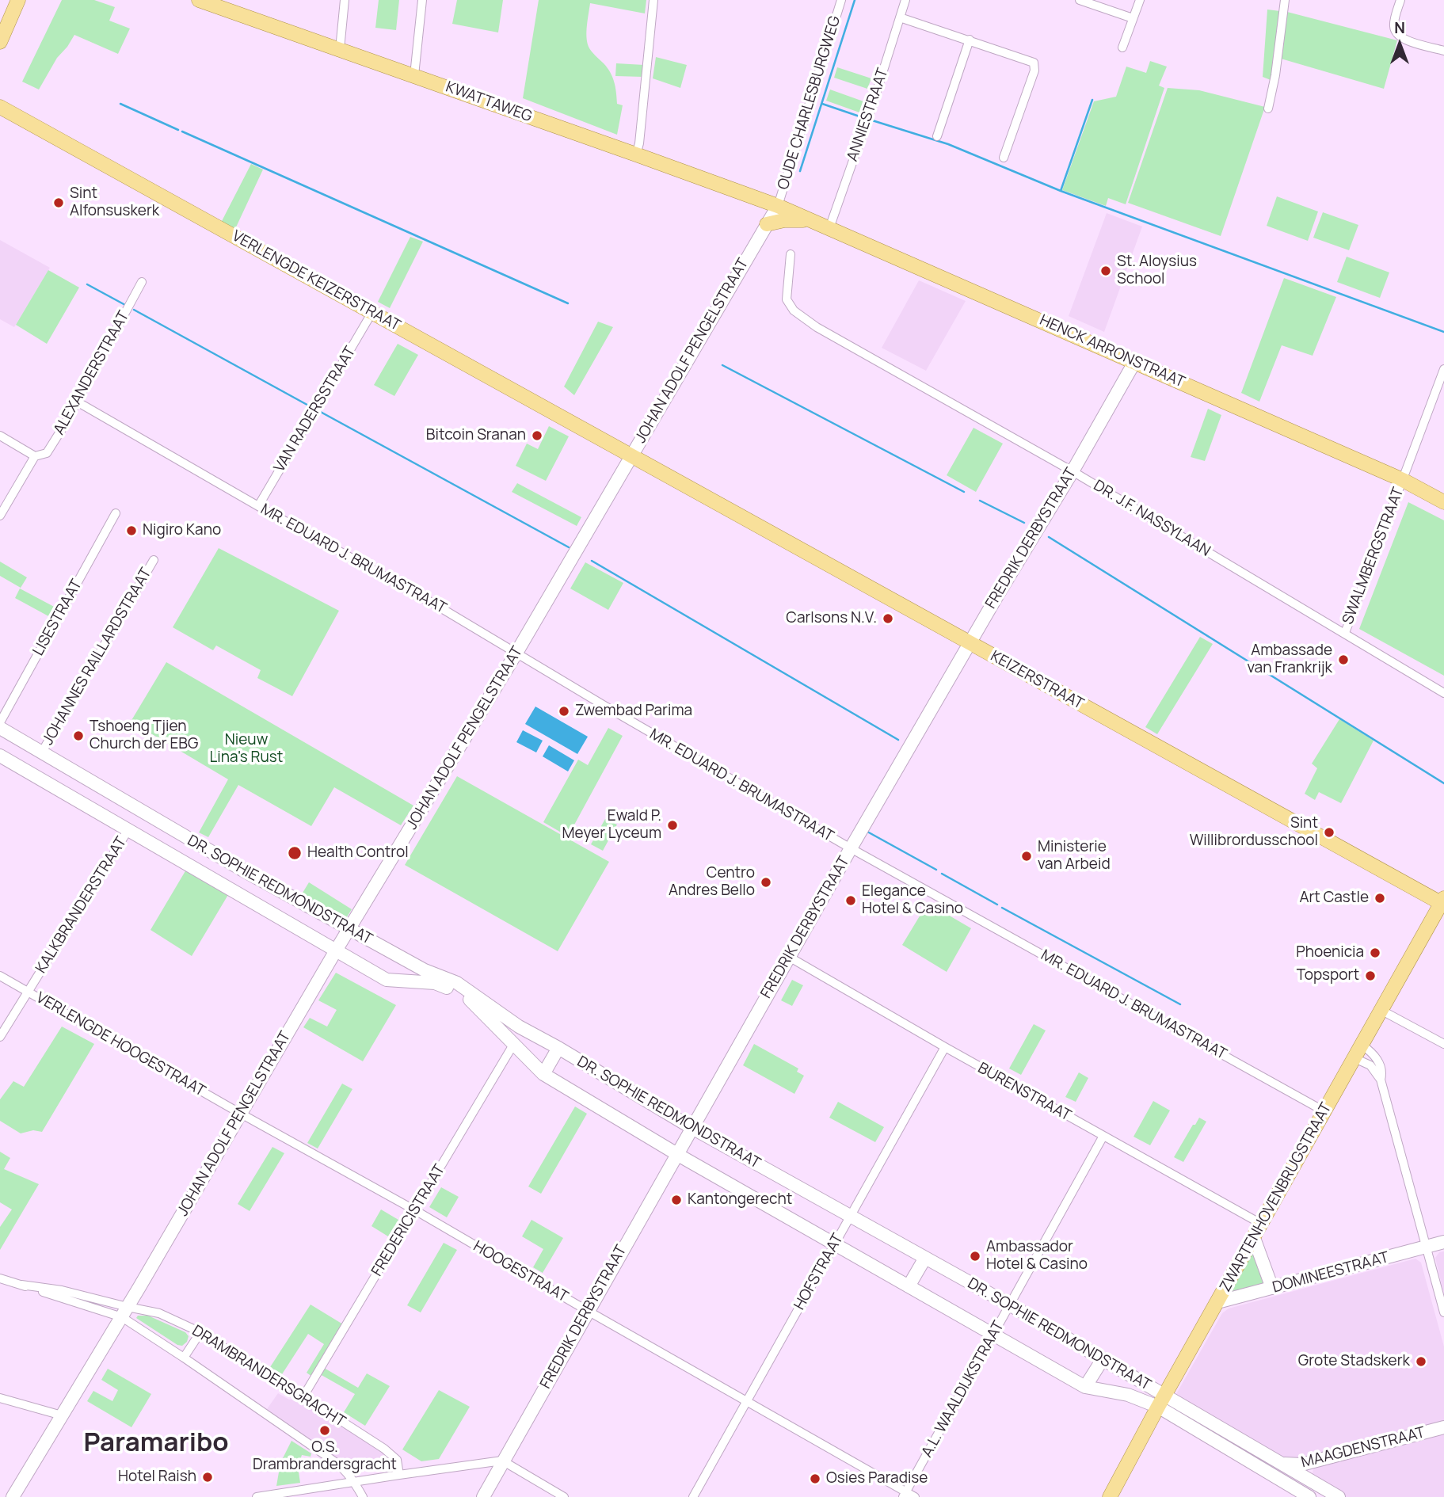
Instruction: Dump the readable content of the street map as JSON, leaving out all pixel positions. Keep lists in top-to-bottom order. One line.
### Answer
{"streets":{"main road":["KWATTAWEG","VERLENGDE KEIZERSTRAAT","HENCK ARRONSTRAAT","KEIZERSTRAAT","ZWARTENHOVENBRUGSTRAAT"],"street":["OUDE CHARLESBURGWEG","ANNIESTRAAT","JOHAN ADOLF PENGELSTRAAT","ALEXANDERSTRAAT","VAN RADERSSTRAAT","DR. J.F. NASSYLAAN","FREDRIK DERBYSTRAAT","SWALMBERGSTRAAT","MR. EDUARD J. BRUMASTRAAT","LISESTRAAT","JOHANNES RAILLARDSTRAAT","DR. SOPHIE REDMONDSTRAAT","KALKBRANDERSTRAAT","VERLENGDE HOOGESTRAAT","BURENSTRAAT","FREDERICISTRAAT","HOOGESTRAAT","HOFSTRAAT","DOMINEESTRAAT","DRAMBRANDERSGRACHT","A.L. WAALDIJKSTRAAT","MAAGDENSTRAAT"]},"crossings":[["KWATTAWEG","OUDE CHARLESBURGWEG"],["KWATTAWEG","JOHAN ADOLF PENGELSTRAAT"],["KWATTAWEG","HENCK ARRONSTRAAT"],["OUDE CHARLESBURGWEG","JOHAN ADOLF PENGELSTRAAT"],["OUDE CHARLESBURGWEG","HENCK ARRONSTRAAT"],["ANNIESTRAAT","HENCK ARRONSTRAAT"],["VERLENGDE KEIZERSTRAAT","JOHAN ADOLF PENGELSTRAAT"],["VERLENGDE KEIZERSTRAAT","VAN RADERSSTRAAT"],["VERLENGDE KEIZERSTRAAT","KEIZERSTRAAT"],["JOHAN ADOLF PENGELSTRAAT","HENCK ARRONSTRAAT"],["JOHAN ADOLF PENGELSTRAAT","MR. EDUARD J. BRUMASTRAAT"],["JOHAN ADOLF PENGELSTRAAT","KEIZERSTRAAT"],["JOHAN ADOLF PENGELSTRAAT","DR. SOPHIE REDMONDSTRAAT"],["JOHAN ADOLF PENGELSTRAAT","VERLENGDE HOOGESTRAAT"],["JOHAN ADOLF PENGELSTRAAT","HOOGESTRAAT"],["JOHAN ADOLF PENGELSTRAAT","DRAMBRANDERSGRACHT"],["HENCK ARRONSTRAAT","FREDRIK DERBYSTRAAT"],["HENCK ARRONSTRAAT","SWALMBERGSTRAAT"],["ALEXANDERSTRAAT","MR. EDUARD J. BRUMASTRAAT"],["VAN RADERSSTRAAT","MR. EDUARD J. BRUMASTRAAT"],["DR. J.F. NASSYLAAN","FREDRIK DERBYSTRAAT"],["DR. J.F. NASSYLAAN","SWALMBERGSTRAAT"],["FREDRIK DERBYSTRAAT","MR. EDUARD J. BRUMASTRAAT"],["FREDRIK DERBYSTRAAT","KEIZERSTRAAT"],["FREDRIK DERBYSTRAAT","DR. SOPHIE REDMONDSTRAAT"],["FREDRIK DERBYSTRAAT","BURENSTRAAT"],["FREDRIK DERBYSTRAAT","HOOGESTRAAT"],["MR. EDUARD J. BRUMASTRAAT","ZWARTENHOVENBRUGSTRAAT"],["JOHANNES RAILLARDSTRAAT","DR. SOPHIE REDMONDSTRAAT"],["KEIZERSTRAAT","ZWARTENHOVENBRUGSTRAAT"],["DR. SOPHIE REDMONDSTRAAT","KALKBRANDERSTRAAT"],["DR. SOPHIE REDMONDSTRAAT","ZWARTENHOVENBRUGSTRAAT"],["DR. SOPHIE REDMONDSTRAAT","FREDERICISTRAAT"],["DR. SOPHIE REDMONDSTRAAT","HOFSTRAAT"],["DR. SOPHIE REDMONDSTRAAT","A.L. WAALDIJKSTRAAT"],["DR. SOPHIE REDMONDSTRAAT","MAAGDENSTRAAT"],["KALKBRANDERSTRAAT","VERLENGDE HOOGESTRAAT"],["VERLENGDE HOOGESTRAAT","HOOGESTRAAT"],["BURENSTRAAT","ZWARTENHOVENBRUGSTRAAT"],["BURENSTRAAT","HOFSTRAAT"],["BURENSTRAAT","A.L. WAALDIJKSTRAAT"],["ZWARTENHOVENBRUGSTRAAT","DOMINEESTRAAT"],["FREDERICISTRAAT","HOOGESTRAAT"],["FREDERICISTRAAT","DRAMBRANDERSGRACHT"],["HOOGESTRAAT","HOFSTRAAT"],["HOOGESTRAAT","A.L. WAALDIJKSTRAAT"]],"districts":["Paramaribo"],"parks":["Nieuw Lina's Rust"],"places":["Sint Alfonsuskerk","St. Aloysius School","Bitcoin Sranan","Nigiro Kano","Carlsons N.V.","Ambassade van Frankrijk","Zwembad Parima","Tshoeng Tjien Church der EBG","Ewald P. Meyer Lyceum","Sint Willibrordusschool","Health Control","Ministerie van Arbeid","Centro Andres Bello","Art Castle","Elegance Hotel & Casino","Phoenicia","Topsport","Kantongerecht","Ambassador Hotel & Casino","Grote Stadskerk","O.S. Drambrandersgracht","Hotel Raish","Osies Paradise"],"north":"top"}
